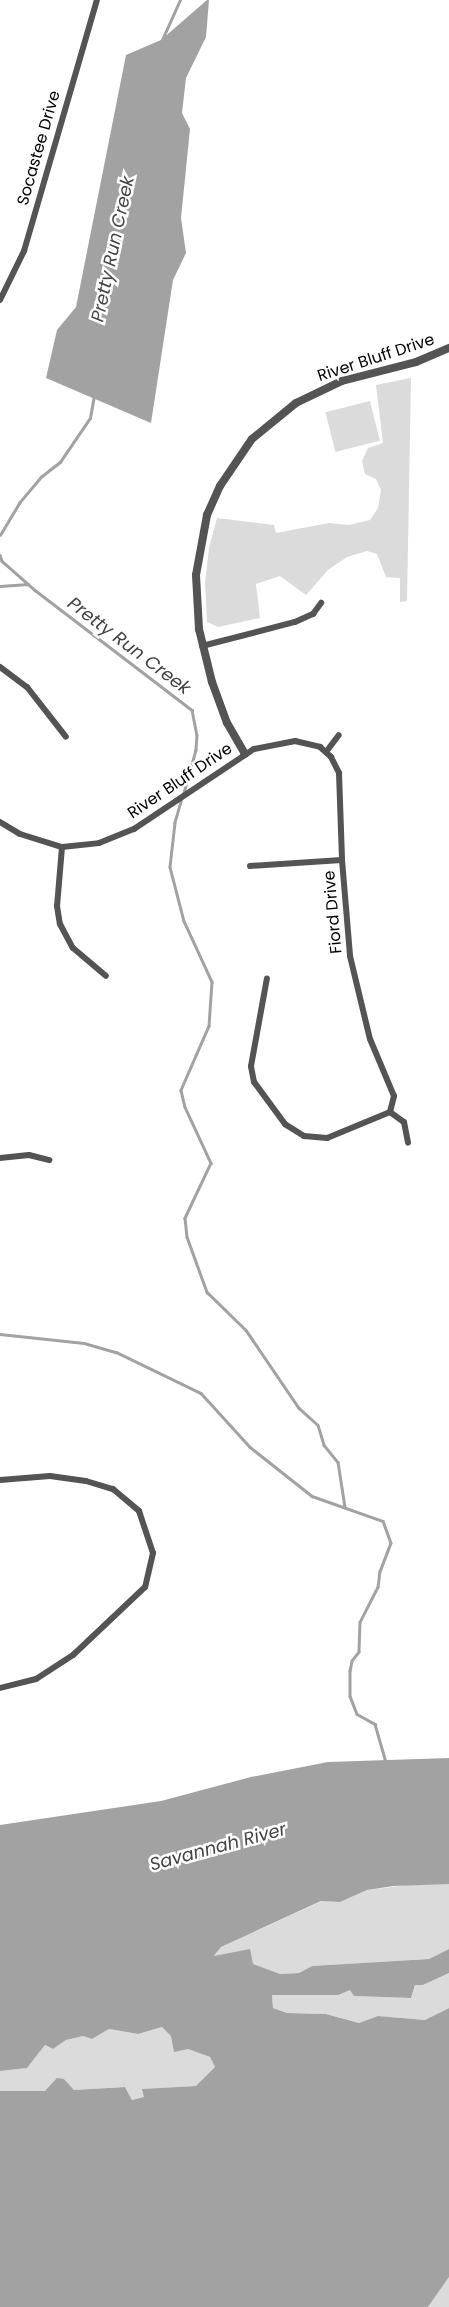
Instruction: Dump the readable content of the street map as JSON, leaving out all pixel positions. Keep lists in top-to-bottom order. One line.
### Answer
{"streets":{"street":["Socastee Drive","River Bluff Drive","Fiord Drive"]},"water":["Pretty Run Creek","Savannah River"]}
